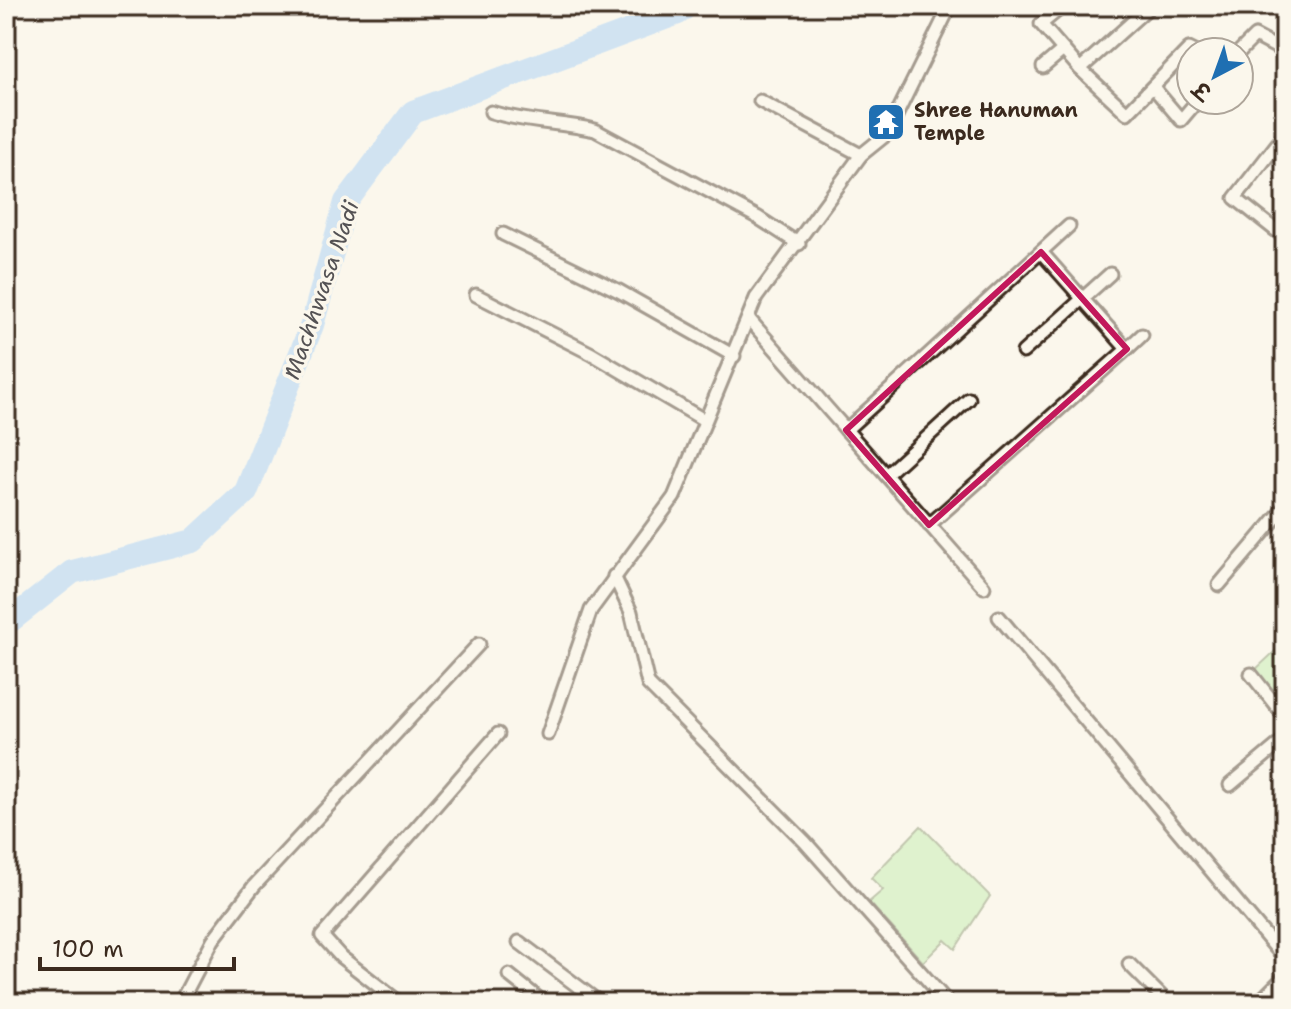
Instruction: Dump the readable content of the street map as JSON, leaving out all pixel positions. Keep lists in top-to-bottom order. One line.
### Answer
{"water":["Machhwasa Nadi"],"places":{"temple":["Shree Hanuman Temple"]},"scale_bar":"100 m","north":"bottom left"}
